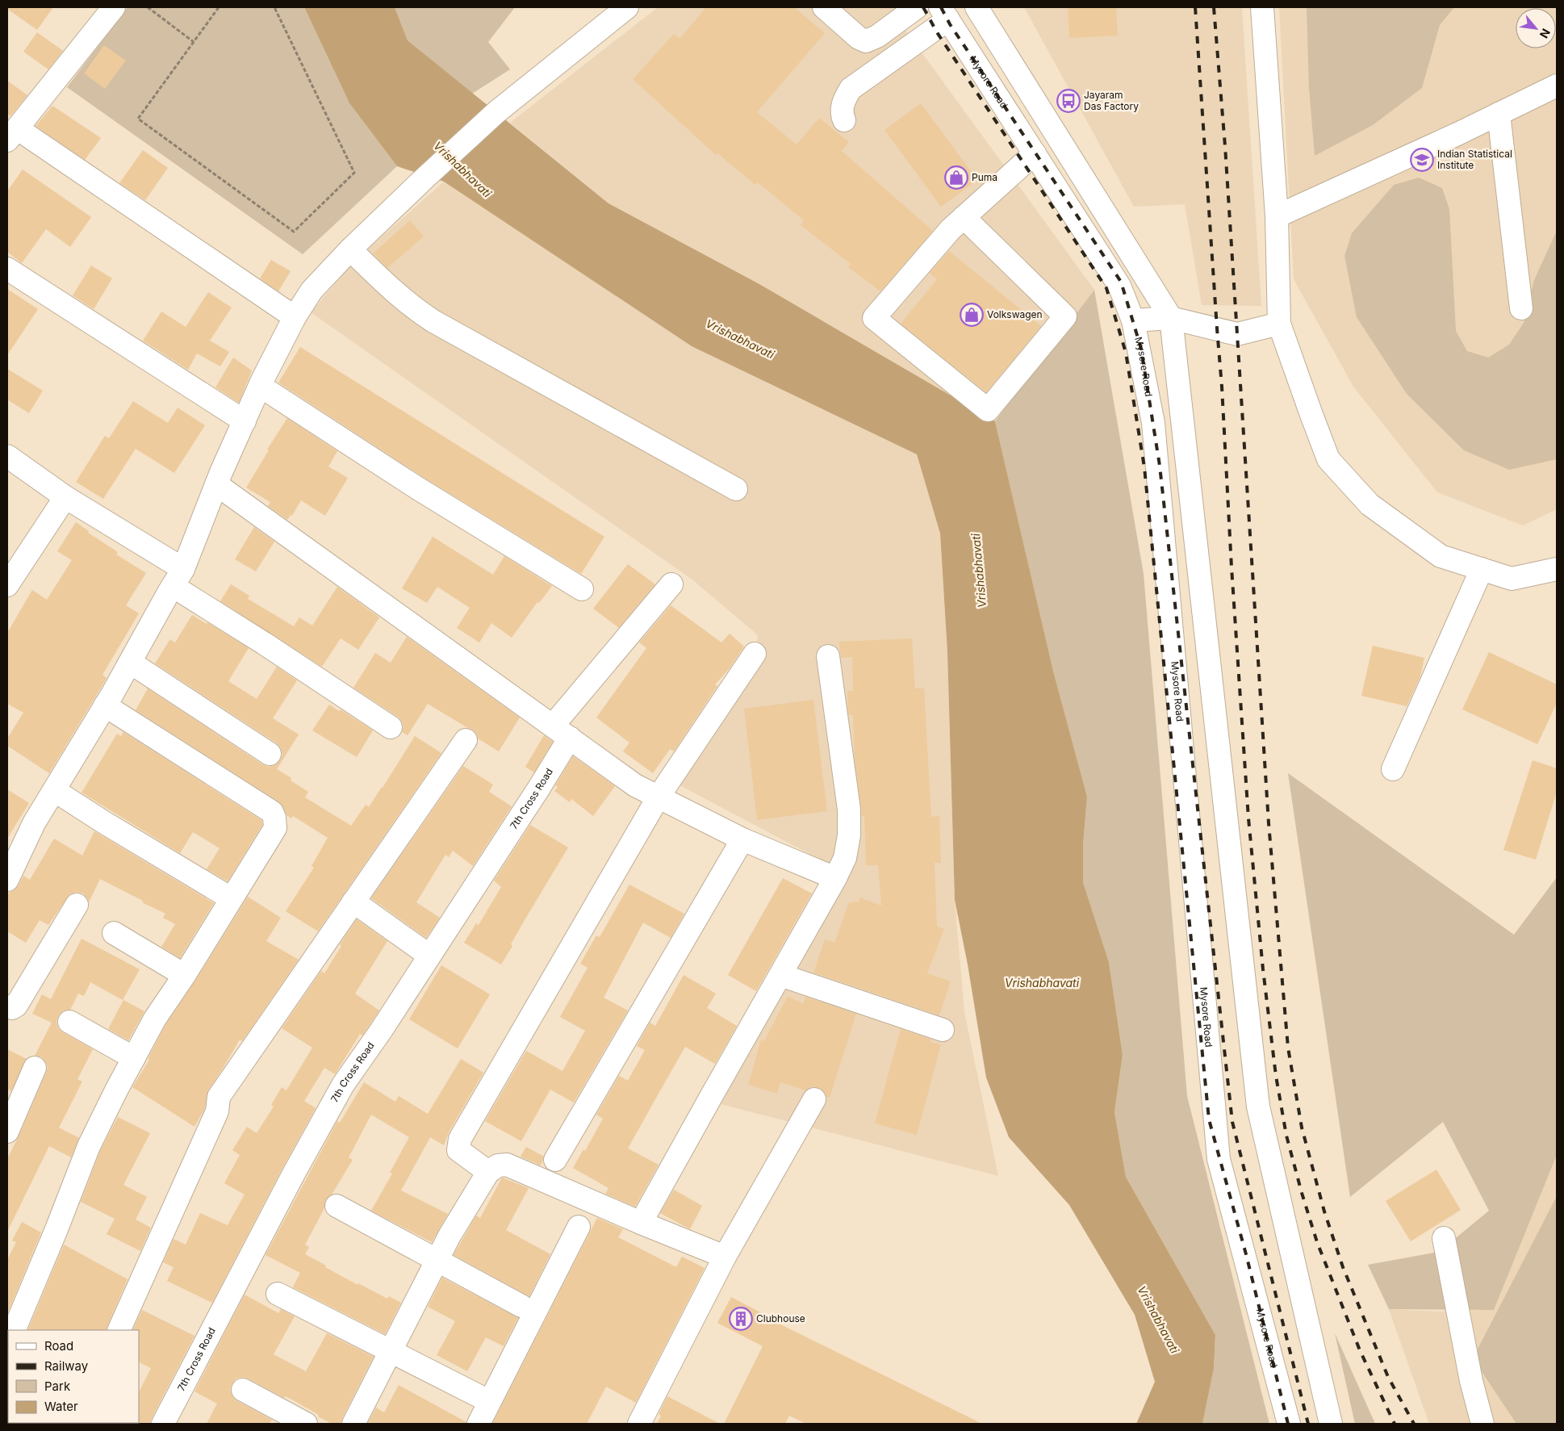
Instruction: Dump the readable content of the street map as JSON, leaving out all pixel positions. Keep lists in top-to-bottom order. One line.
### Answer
{"streets":{"main road":["Mysore Road","7th Cross Road"]},"water":["Vrishabhavati"],"places":{"bus stop":["Jayaram Das Factory"],"school or university":["Indian Statistical Institute"],"shop":["Puma","Volkswagen"],"building":["Clubhouse"]},"legend":["Road","Railway","Park","Water"],"north":"bottom right"}
